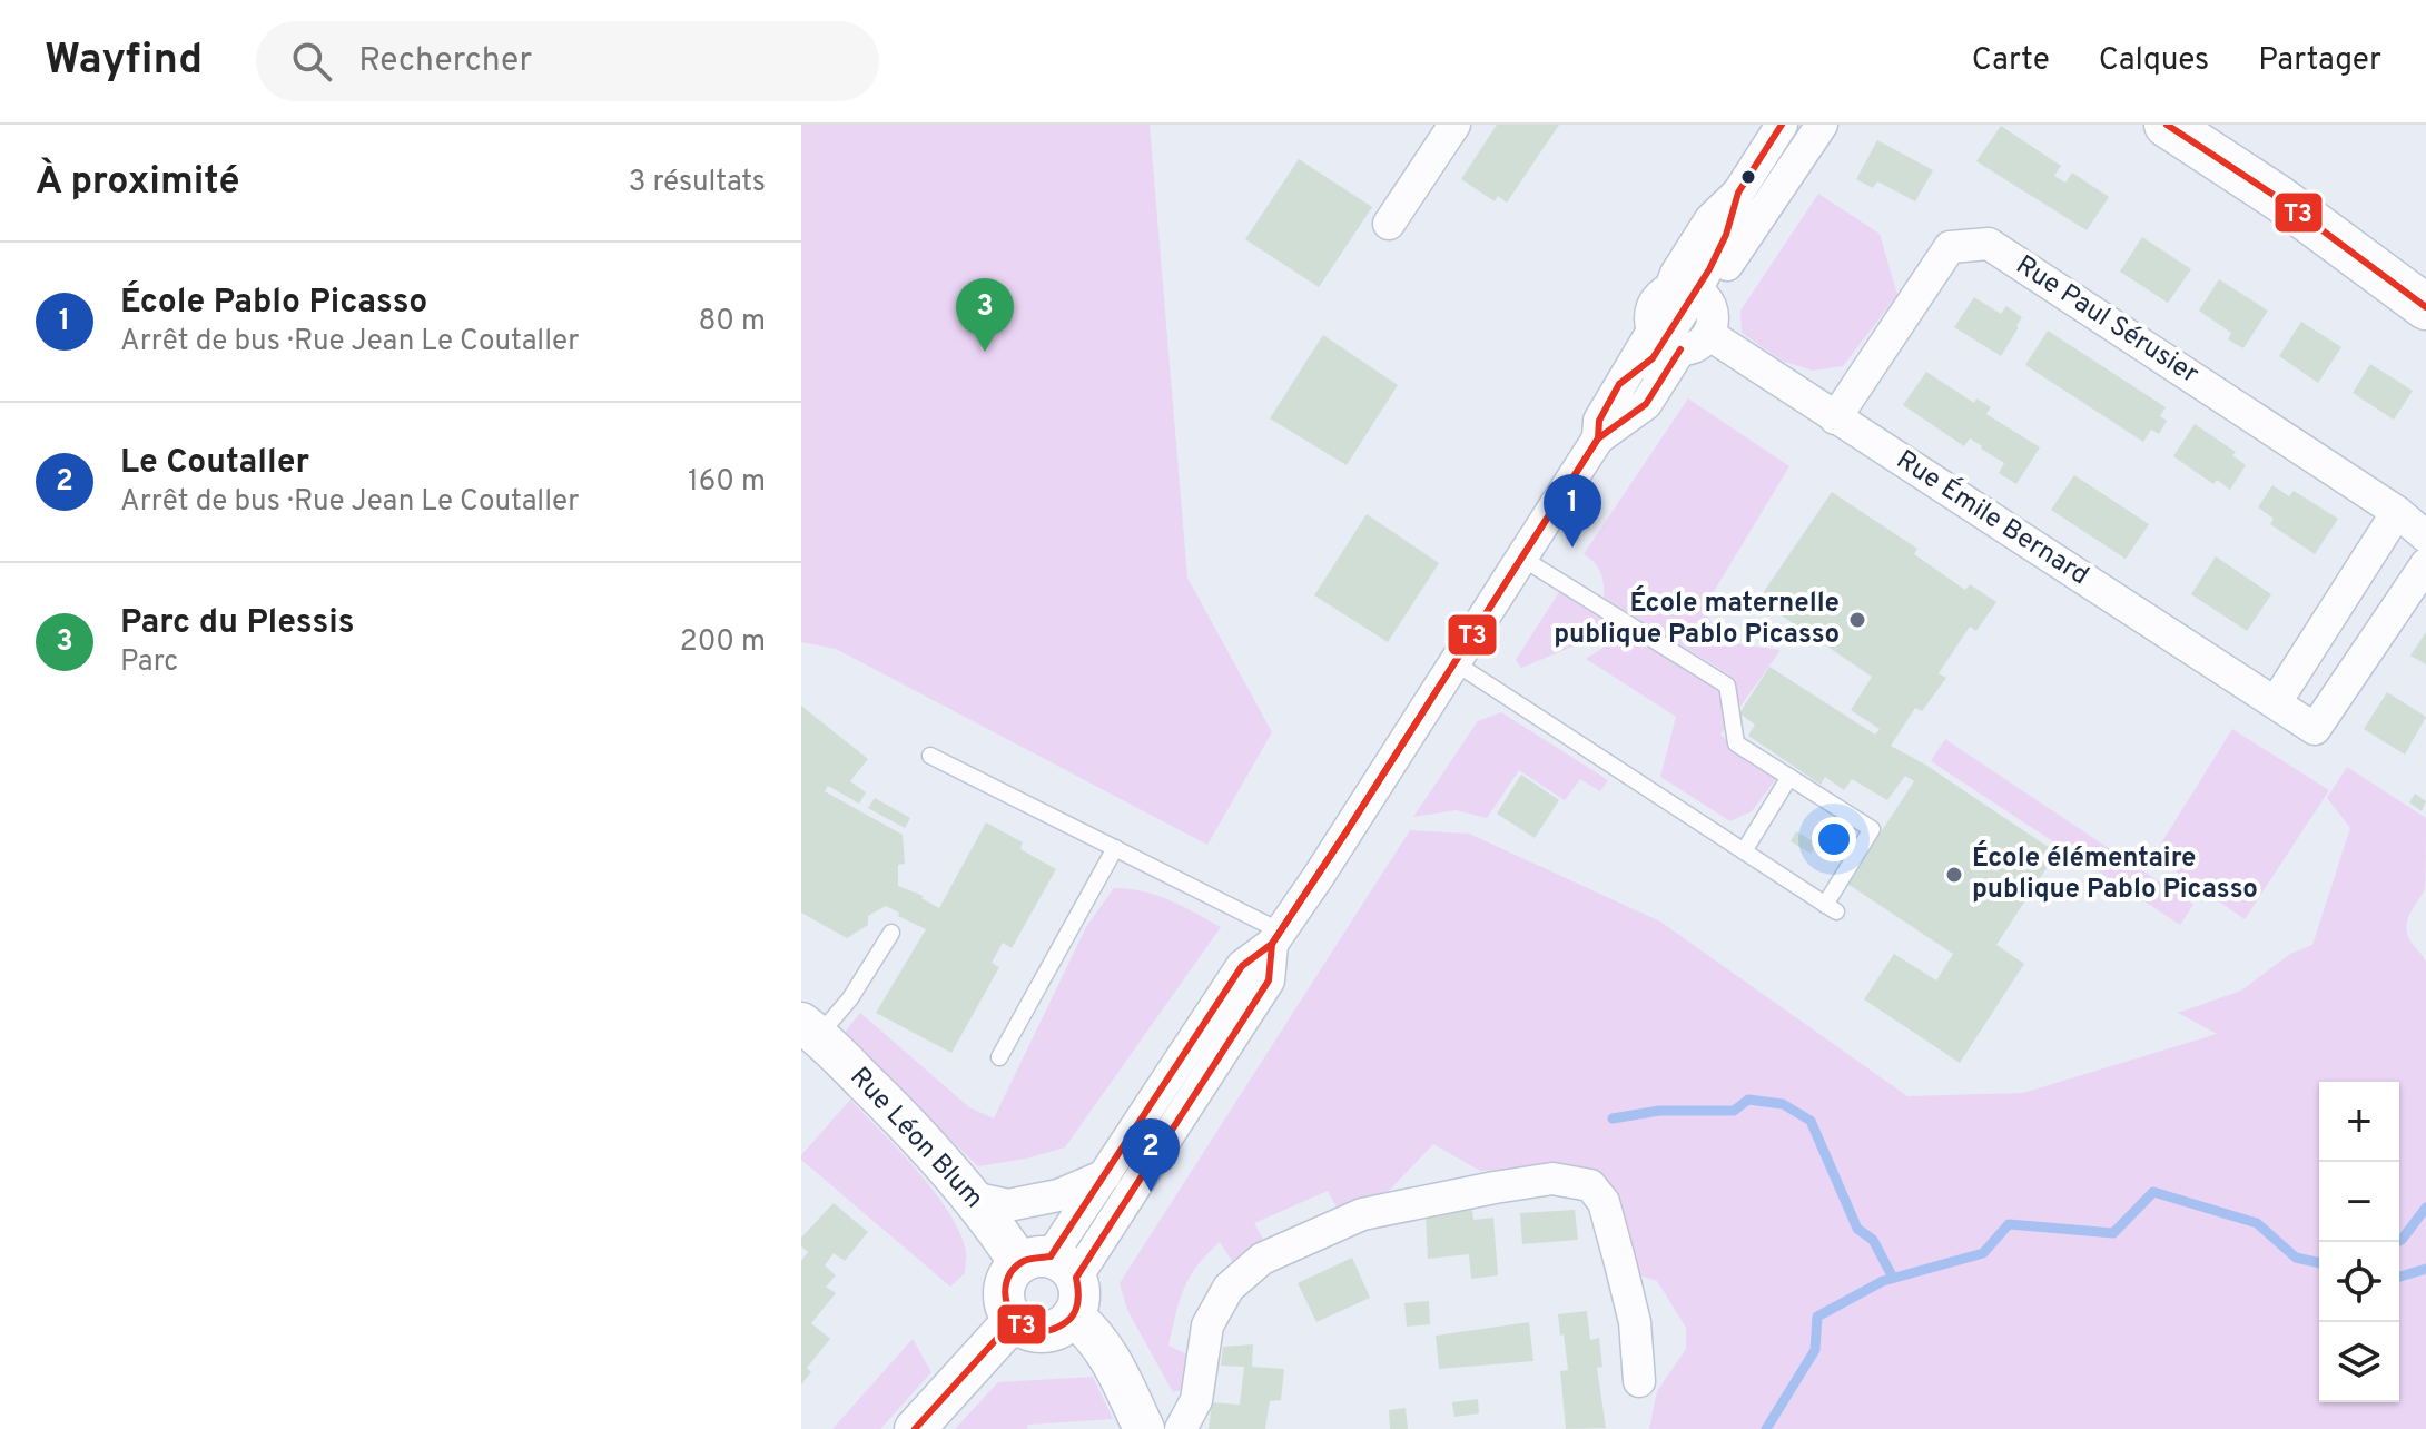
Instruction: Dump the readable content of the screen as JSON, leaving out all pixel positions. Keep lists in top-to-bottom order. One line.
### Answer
{"streets":{"street":["Rue Paul Sérusier","Rue Émile Bernard","Rue Léon Blum"]},"crossings":[["Rue Paul Sérusier","Rue Émile Bernard"]],"places":["École maternelle publique Pablo Picasso","École élémentaire publique Pablo Picasso"],"lines":["transit line T3"],"page":{"header":"Wayfind","search":"Rechercher","nav":["Carte","Calques","Partager"],"heading":["À proximité","3 résultats"],"list":[{"mark":"1","name":"École Pablo Picasso","note":"Arrêt de bus · Rue Jean Le Coutaller","value":"80 m"},{"mark":"2","name":"Le Coutaller","note":"Arrêt de bus · Rue Jean Le Coutaller","value":"160 m"},{"mark":"3","name":"Parc du Plessis","note":"Parc","value":"200 m"}],"pins":["3","1","2"],"map_buttons":["+","−"]}}
